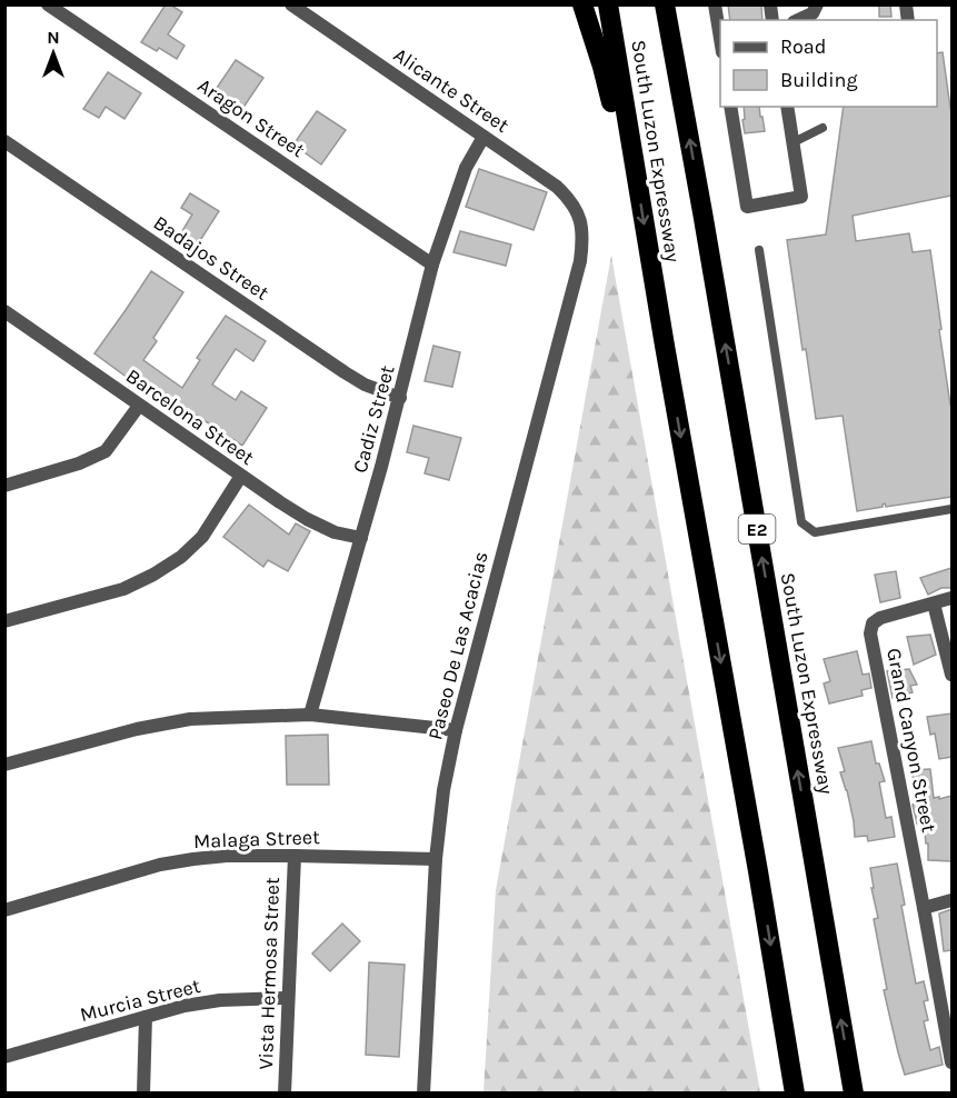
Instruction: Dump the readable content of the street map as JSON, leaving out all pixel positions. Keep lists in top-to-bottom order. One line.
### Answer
{"streets":{"highway":["South Luzon Expressway","E2"],"street":["Alicante Street","Aragon Street","Badajos Street","Barcelona Street","Cadiz Street","Paseo De Las Acacias","Grand Canyon Street","Malaga Street","Vista Hermosa Street","Murcia Street"]},"crossings":[["Alicante Street","Cadiz Street"],["Alicante Street","Paseo De Las Acacias"],["Aragon Street","Cadiz Street"],["Badajos Street","Cadiz Street"],["Barcelona Street","Cadiz Street"],["Paseo De Las Acacias","Malaga Street"],["Malaga Street","Vista Hermosa Street"],["Vista Hermosa Street","Murcia Street"]],"legend":["Road","Building"],"north":"top"}
